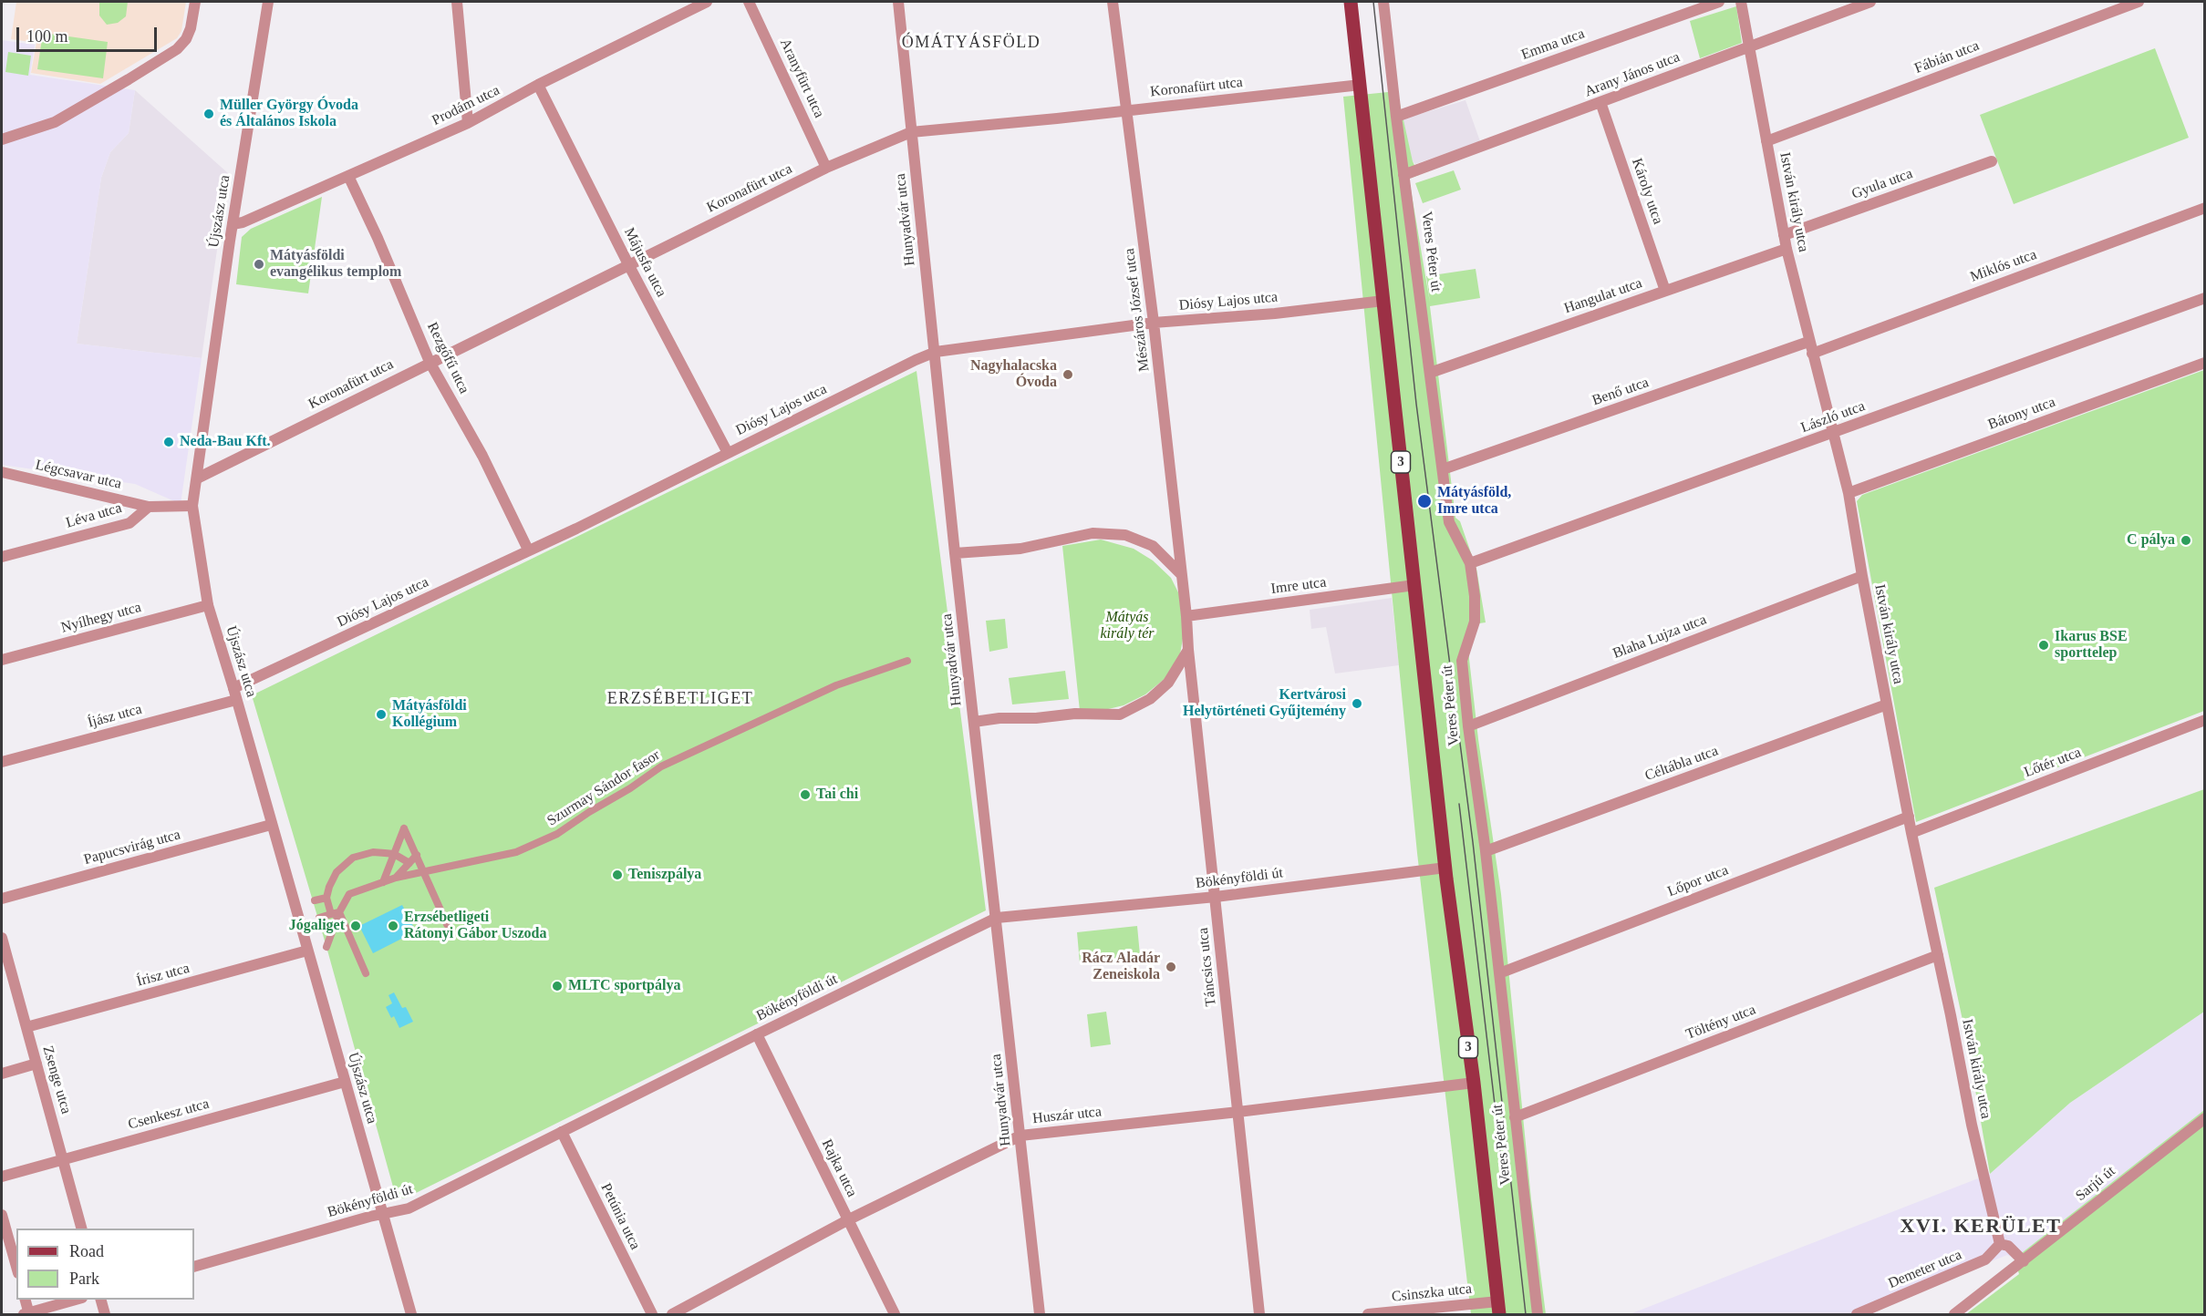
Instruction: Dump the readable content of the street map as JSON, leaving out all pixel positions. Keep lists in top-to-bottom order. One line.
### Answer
{"streets":{"main road":["Veres Péter út","3"],"street":["Emma utca","Fábián utca","Arany János utca","Aranyfürt utca","Koronafürt utca","Prodám utca","Gyula utca","Károly utca","István király utca","Újszász utca","Hunyadvár utca","Májusfa utca","Miklós utca","Hangulat utca","Diósy Lajos utca","Mészáros József utca","Rezgőfű utca","Benő utca","Bátony utca","László utca","Légcsavar utca","Léva utca","Imre utca","Nyílhegy utca","Blaha Lujza utca","Íjász utca","Lőtér utca","Céltábla utca","Szurmay Sándor fasor","Papucsvirág utca","Bökényföldi út","Lőpor utca","Táncsics utca","Írisz utca","Töltény utca","Zsenge utca","Csenkesz utca","Huszár utca","Rajka utca","Sarjú út","Petúnia utca","Demeter utca","Csinszka utca"]},"crossings":[["Emma utca","Veres Péter út"],["Fábián utca","István király utca"],["Arany János utca","Károly utca"],["Arany János utca","István király utca"],["Arany János utca","Veres Péter út"],["Aranyfürt utca","Koronafürt utca"],["Koronafürt utca","Újszász utca"],["Koronafürt utca","Hunyadvár utca"],["Koronafürt utca","Veres Péter út"],["Koronafürt utca","Májusfa utca"],["Koronafürt utca","Mészáros József utca"],["Koronafürt utca","Rezgőfű utca"],["Prodám utca","Újszász utca"],["Prodám utca","Májusfa utca"],["Prodám utca","Rezgőfű utca"],["Gyula utca","István király utca"],["Károly utca","Hangulat utca"],["István király utca","Miklós utca"],["István király utca","Hangulat utca"],["István király utca","Benő utca"],["István király utca","Bátony utca"],["István király utca","László utca"],["István király utca","Blaha Lujza utca"],["István király utca","Lőtér utca"],["István király utca","Céltábla utca"],["István király utca","Lőpor utca"],["István király utca","Töltény utca"],["István király utca","Demeter utca"],["Újszász utca","Diósy Lajos utca"],["Újszász utca","Nyílhegy utca"],["Újszász utca","Íjász utca"],["Újszász utca","Papucsvirág utca"],["Újszász utca","Bökényföldi út"],["Újszász utca","Írisz utca"],["Újszász utca","Csenkesz utca"],["Hunyadvár utca","Diósy Lajos utca"],["Hunyadvár utca","Bökényföldi út"],["Hunyadvár utca","Huszár utca"],["Veres Péter út","Hangulat utca"],["Veres Péter út","Diósy Lajos utca"],["Veres Péter út","Benő utca"],["Veres Péter út","László utca"],["Veres Péter út","Imre utca"],["Veres Péter út","Blaha Lujza utca"],["Veres Péter út","Céltábla utca"],["Veres Péter út","Bökényföldi út"],["Veres Péter út","Lőpor utca"],["Veres Péter út","Töltény utca"],["Veres Péter út","Huszár utca"],["Veres Péter út","Csinszka utca"],["Májusfa utca","Diósy Lajos utca"],["Diósy Lajos utca","Mészáros József utca"],["Diósy Lajos utca","Rezgőfű utca"],["Mészáros József utca","Imre utca"],["Mészáros József utca","Táncsics utca"],["Légcsavar utca","Léva utca"],["Imre utca","Táncsics utca"],["Bökényföldi út","Táncsics utca"],["Bökényföldi út","Rajka utca"],["Bökényföldi út","Petúnia utca"],["Táncsics utca","Huszár utca"],["Írisz utca","Zsenge utca"],["Zsenge utca","Csenkesz utca"],["Huszár utca","Rajka utca"]],"districts":["ÓMÁTYÁSFÖLD","ERZSÉBETLIGET","XVI. KERÜLET"],"parks":["Mátyás király tér"],"places":["Müller György Óvoda és Általános Iskola","Mátyásföldi evangélikus templom","Nagyhalacska Óvoda","Neda-Bau Kft.","Mátyásföld, Imre utca","C pálya","Ikarus BSE sporttelep","Kertvárosi Helytörténeti Gyűjtemény","Mátyásföldi Kollégium","Tai chi","Teniszpálya","Jógaliget","Erzsébetligeti Rátonyi Gábor Uszoda","Rácz Aladár Zeneiskola","MLTC sportpálya"],"legend":["Road","Park"],"scale_bar":"100 m"}
